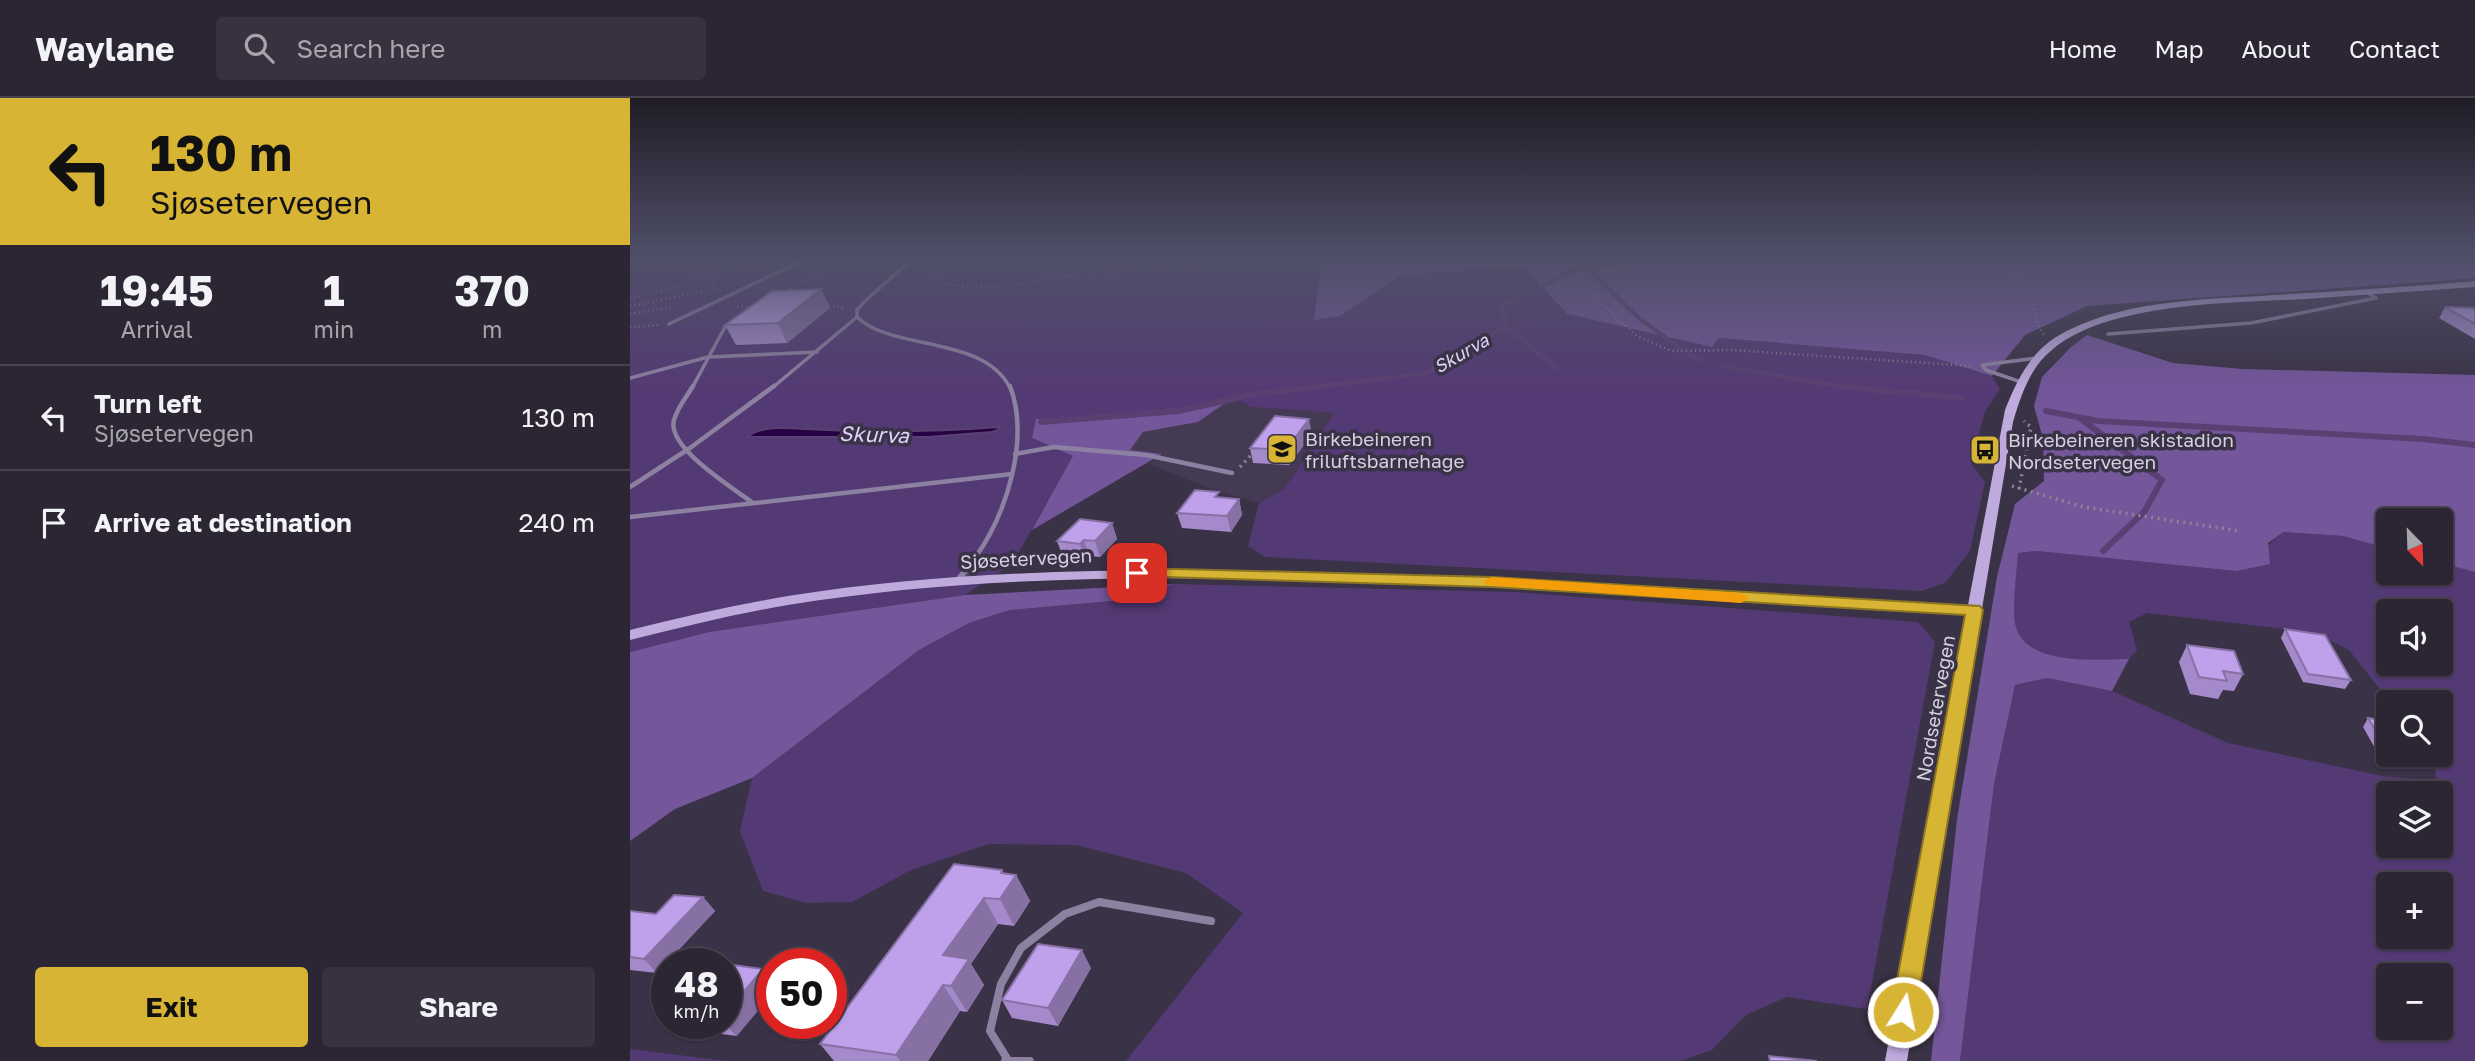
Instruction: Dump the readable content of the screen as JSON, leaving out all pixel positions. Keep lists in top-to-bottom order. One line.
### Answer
{"streets":{"main road":["Sjøsetervegen","Nordsetervegen"]},"crossings":[["Sjøsetervegen","Nordsetervegen"]],"water":["Skurva"],"places":{"school or university":["Birkebeineren friluftsbarnehage"],"bus stop":["Birkebeineren skistadion Nordsetervegen"]},"north":"bottom right","page":{"header":"Waylane","search":"Search here","nav":["Home","Map","About","Contact"],"turn":["130 m","Sjøsetervegen"],"eta":["19:45","Arrival","1","min","370","m"],"list":[{"name":"Turn left","note":"Sjøsetervegen","value":"130 m"},{"name":"Arrive at destination","value":"240 m"}],"map_buttons":["+","−"],"speed":"48 km/h","limit":"50","buttons":["Exit","Share"]}}
